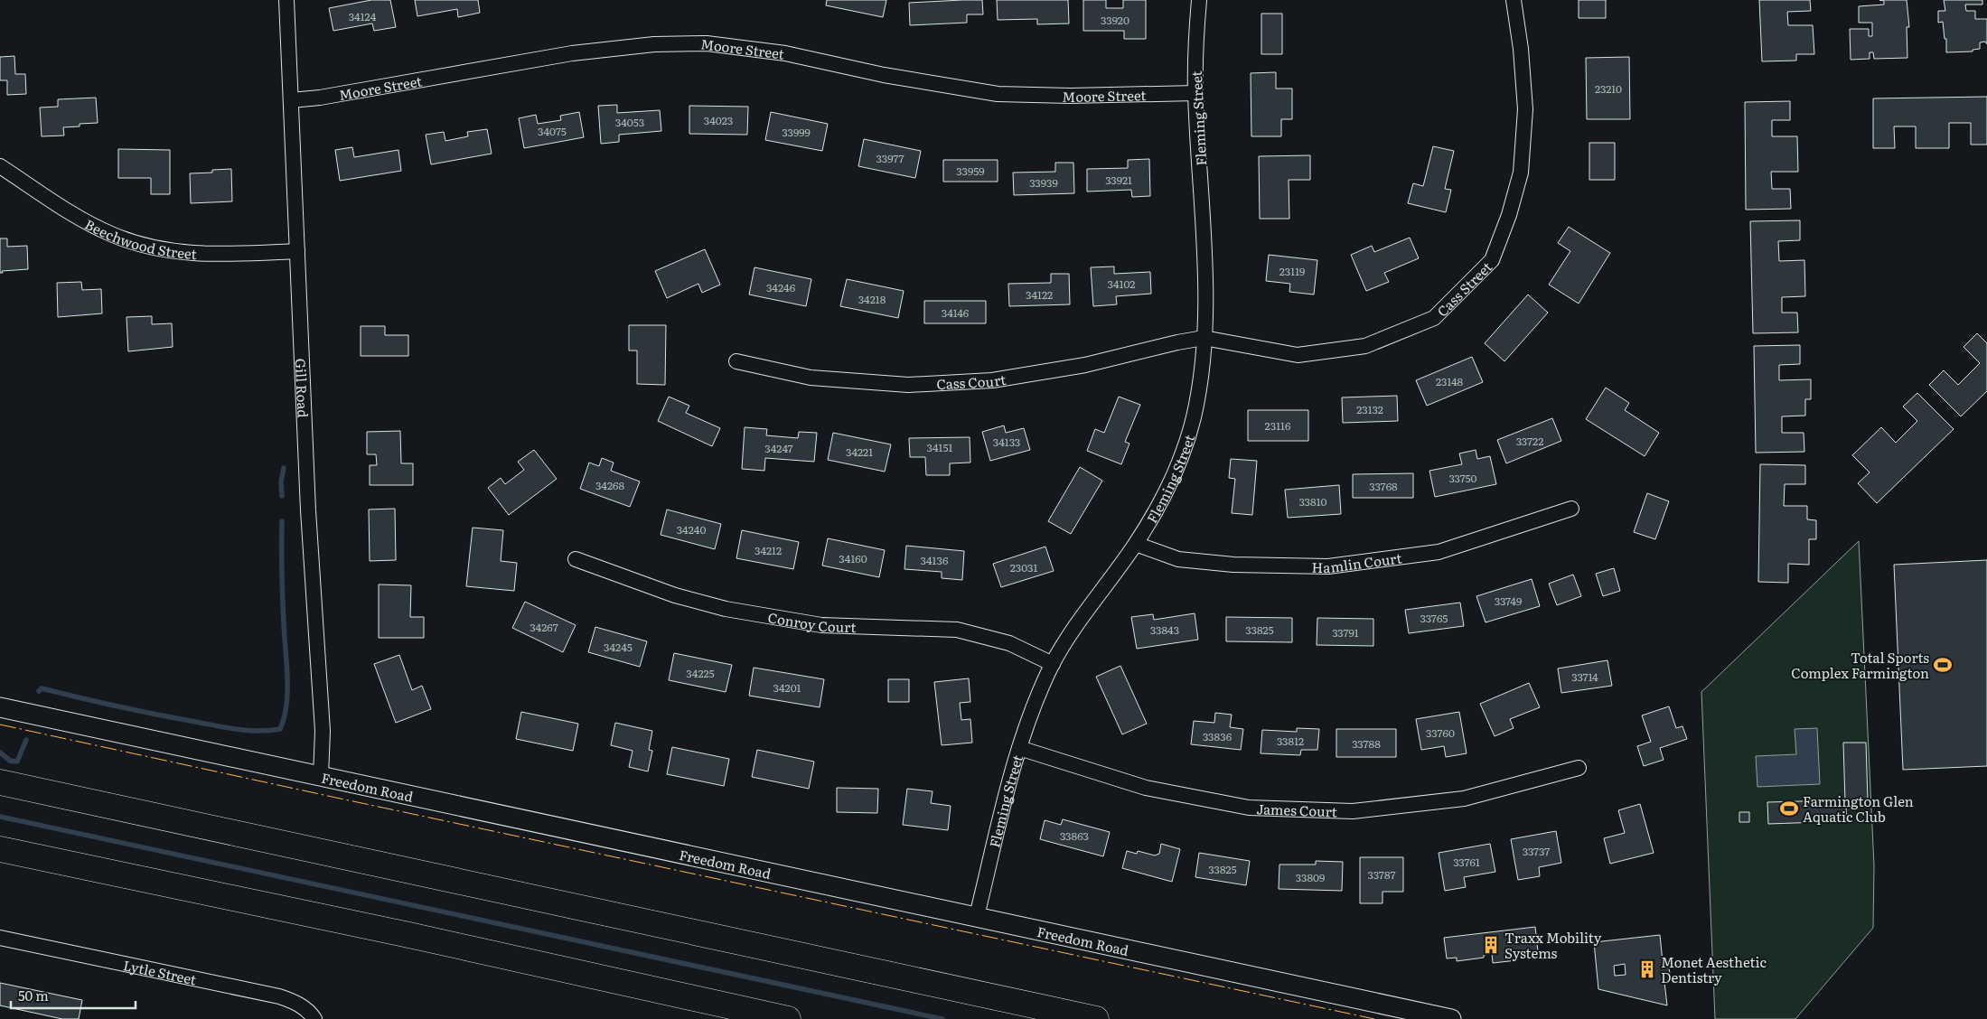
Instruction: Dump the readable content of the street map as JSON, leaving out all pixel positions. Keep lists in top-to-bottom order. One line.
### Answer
{"streets":{"street":["Moore Street","Fleming Street","Beechwood Street","Cass Street","Cass Court","Gill Road","Hamlin Court","Conroy Court","Freedom Road","James Court","Lytle Street"]},"crossings":[["Moore Street","Fleming Street"],["Moore Street","Gill Road"],["Fleming Street","Cass Street"],["Fleming Street","Cass Court"],["Fleming Street","Hamlin Court"],["Fleming Street","Conroy Court"],["Fleming Street","Freedom Road"],["Fleming Street","James Court"],["Beechwood Street","Gill Road"],["Cass Street","Cass Court"],["Gill Road","Freedom Road"]],"places":{"sports":["Total Sports Complex Farmington","Farmington Glen Aquatic Club"],"building":["Traxx Mobility Systems","Monet Aesthetic Dentistry"]},"house_numbers":["34124","33920","23210","34023","34053","34075","33999","33977","33959","33921","33939","23119","34102","34246","34122","34218","34146","23148","23132","23116","33722","34133","34151","34247","34221","33750","34268","33768","33810","34240","34212","34160","34136","23031","33749","33765","34267","33843","33825","33791","34245","34225","33714","34201","33760","33836","33812","33788","33863","33737","33761","33825","33787","33809"],"scale_bar":"50 m"}
